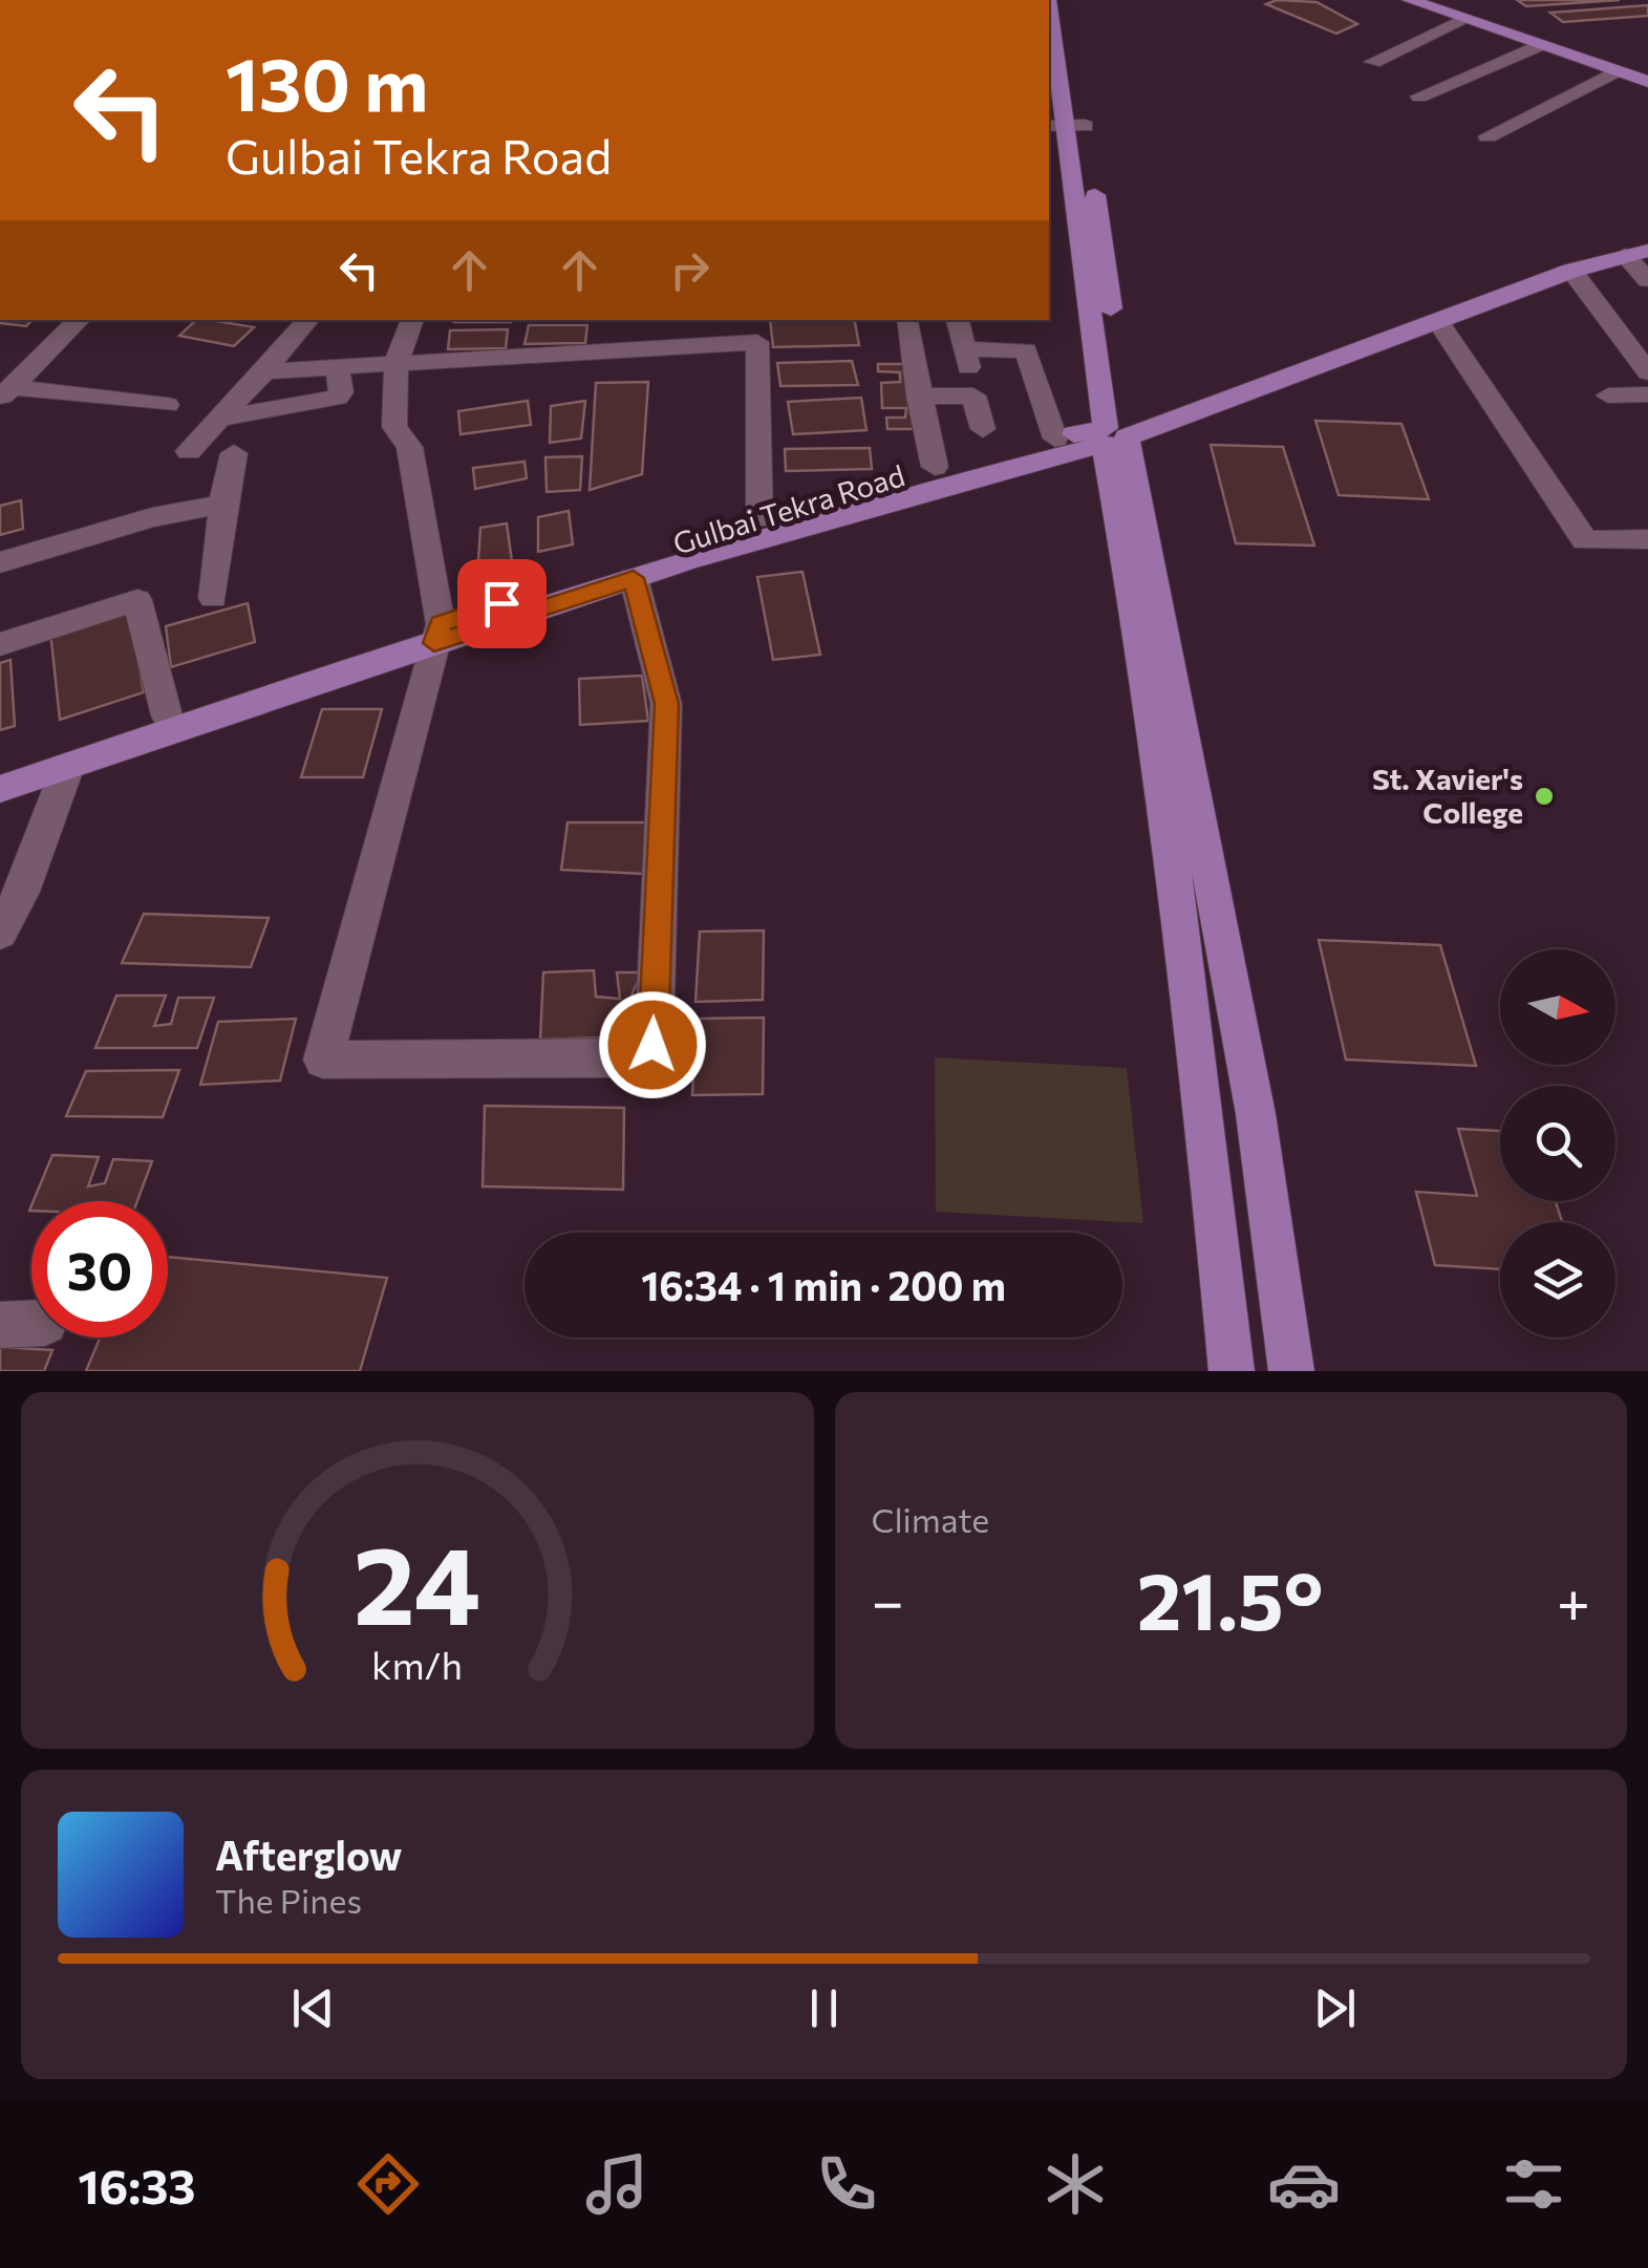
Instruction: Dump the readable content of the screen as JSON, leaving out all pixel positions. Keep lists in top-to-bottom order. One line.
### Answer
{"streets":{"main road":["Gulbai Tekra Road"]},"places":["St. Xavier's College"],"north":"right","page":{"turn":["130 m","Gulbai Tekra Road"],"limit":"30","trip":"16:34 · 1 min · 200 m","tile":"Climate","heat":["−","21.5°","+"],"song":["Afterglow","The Pines"],"tabs":"16:33","gauge":["24","km/h"]}}
